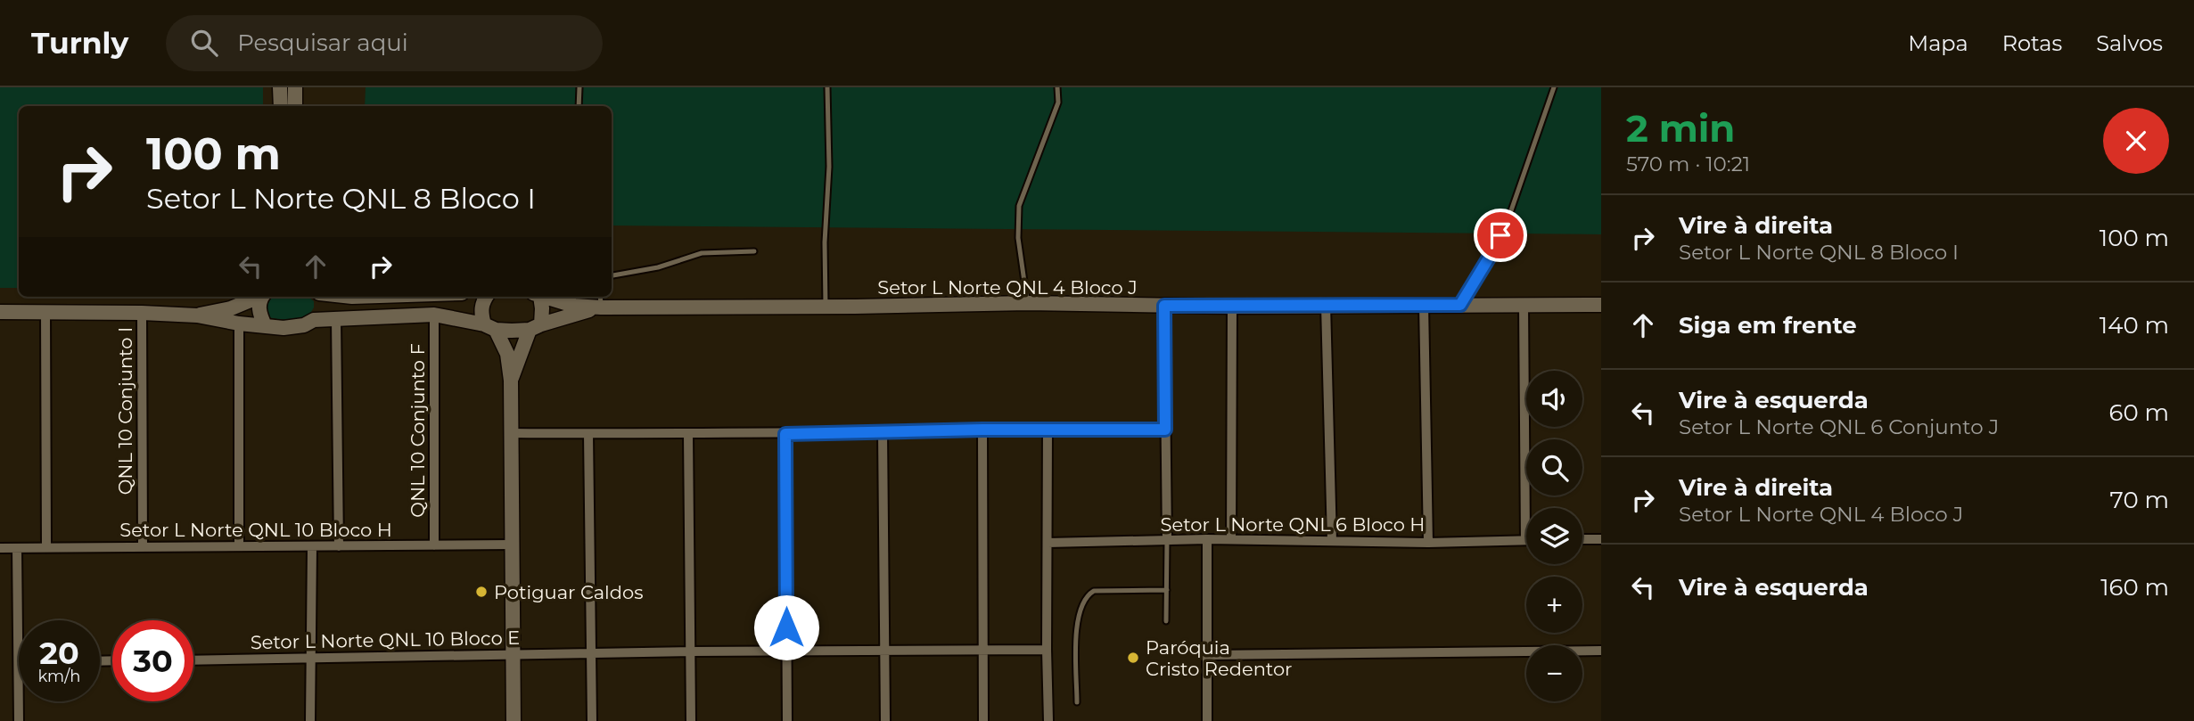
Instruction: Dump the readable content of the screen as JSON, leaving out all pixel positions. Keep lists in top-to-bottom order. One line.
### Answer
{"streets":{"street":["Setor L Norte QNL 4 Bloco J","QNL 10 Conjunto I","QNL 10 Conjunto F","Setor L Norte QNL 6 Bloco H","Setor L Norte QNL 10 Bloco H","Setor L Norte QNL 10 Bloco E"]},"crossings":[["QNL 10 Conjunto I","Setor L Norte QNL 10 Bloco H"],["QNL 10 Conjunto F","Setor L Norte QNL 10 Bloco H"]],"places":["Potiguar Caldos","Paróquia Cristo Redentor"],"page":{"header":"Turnly","search":"Pesquisar aqui","nav":["Mapa","Rotas","Salvos"],"heading":["2 min","570 m · 10:21"],"turn":["100 m","Setor L Norte QNL 8 Bloco I"],"list":[{"name":"Vire à direita","note":"Setor L Norte QNL 8 Bloco I","value":"100 m"},{"name":"Siga em frente","value":"140 m"},{"name":"Vire à esquerda","note":"Setor L Norte QNL 6 Conjunto J","value":"60 m"},{"name":"Vire à direita","note":"Setor L Norte QNL 4 Bloco J","value":"70 m"},{"name":"Vire à esquerda","value":"160 m"}],"map_buttons":["+","−"],"speed":"20 km/h","limit":"30"}}
